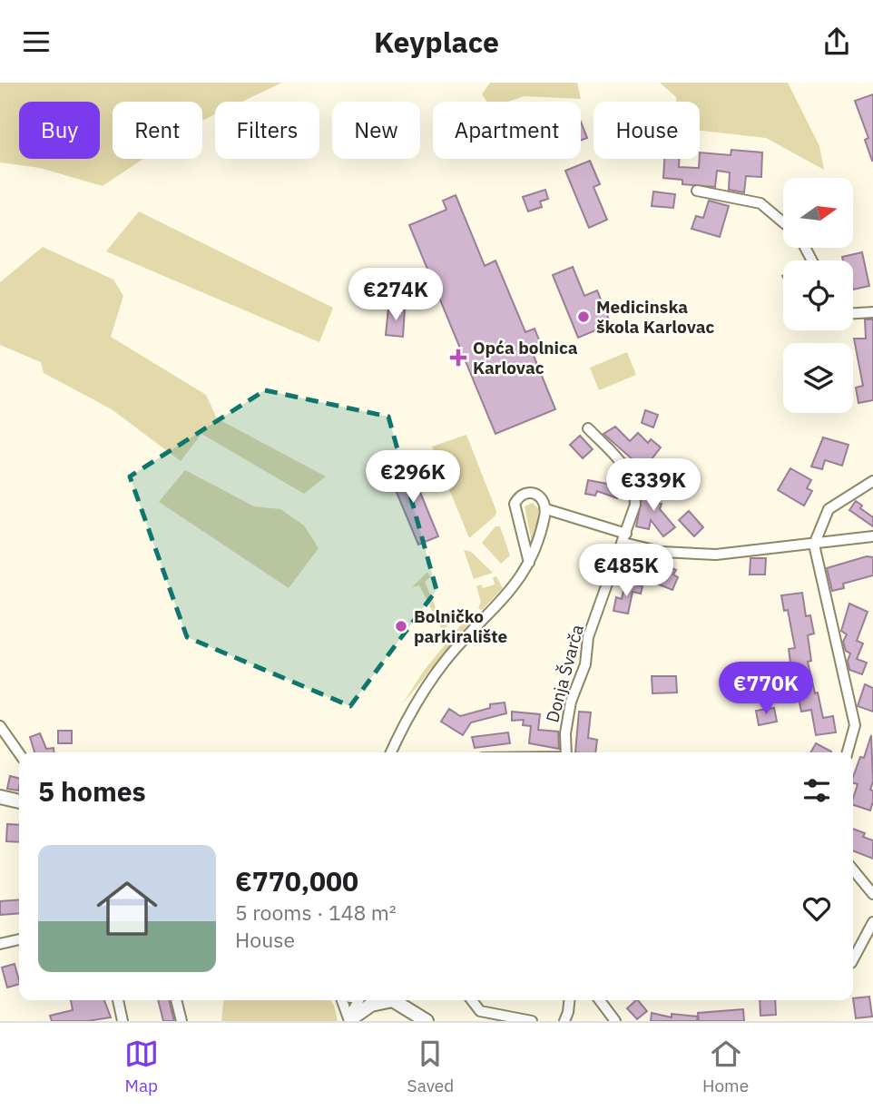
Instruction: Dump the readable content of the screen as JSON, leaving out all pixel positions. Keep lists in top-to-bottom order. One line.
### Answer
{"streets":{"street":["Donja Švarča"]},"places":{"other":["Medicinska škola Karlovac","Bolničko parkiralište"],"health":["Opća bolnica Karlovac"]},"north":"right","page":{"header":"Keyplace","chip":["Buy","Rent","Filters","New","Apartment","House"],"price":["€274K","€296K","€339K","€485K","€770K"],"heading":"5 homes","list":[{"name":"€770,000","note":"5 rooms · 148 m² · House"}],"tabs":["Map","Saved","Home"]}}
